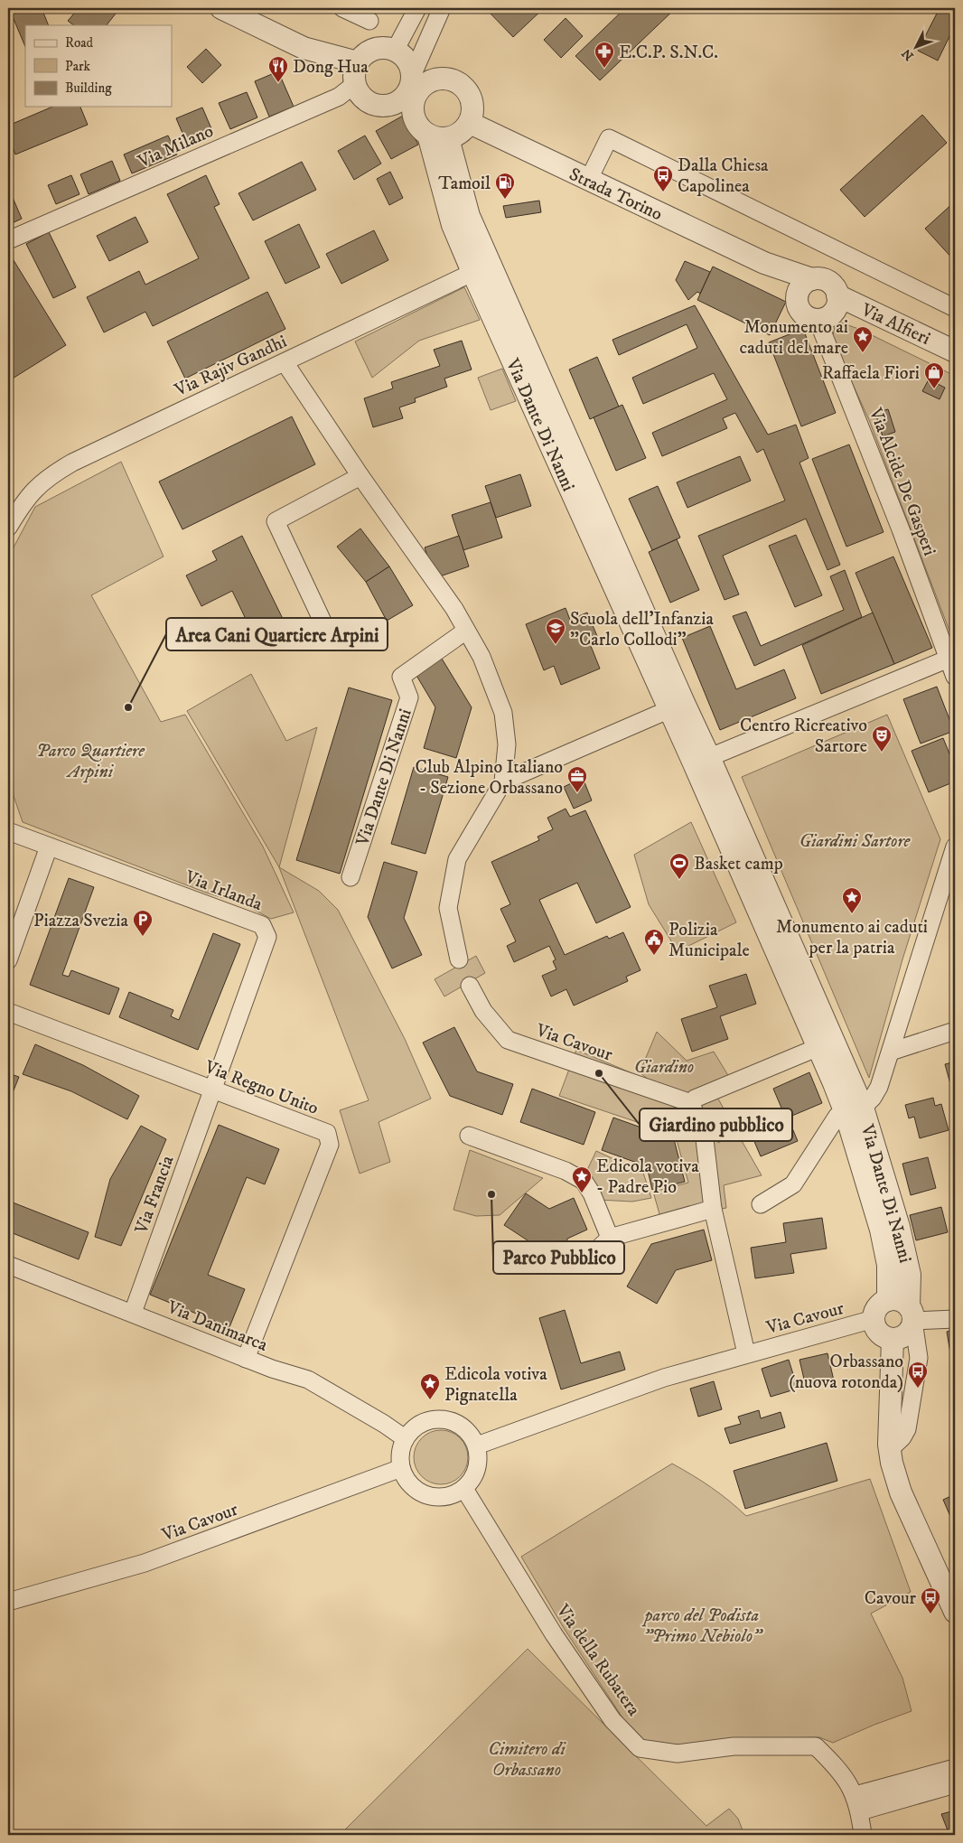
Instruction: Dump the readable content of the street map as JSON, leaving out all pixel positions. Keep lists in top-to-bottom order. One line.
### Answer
{"streets":{"street":["Via Milano","Strada Torino","Via Alfieri","Via Rajiv Gandhi","Via Dante Di Nanni","Via Alcide De Gasperi","Via Irlanda","Via Cavour","Via Regno Unito","Via Francia","Via Danimarca","Via della Rubatera"]},"crossings":[["Strada Torino","Via Alfieri"],["Strada Torino","Via Dante Di Nanni"],["Strada Torino","Via Alcide De Gasperi"],["Via Alfieri","Via Alcide De Gasperi"],["Via Rajiv Gandhi","Via Dante Di Nanni"],["Via Dante Di Nanni","Via Cavour"],["Via Irlanda","Via Regno Unito"],["Via Irlanda","Via Francia"],["Via Cavour","Via Danimarca"],["Via Cavour","Via della Rubatera"],["Via Regno Unito","Via Francia"],["Via Regno Unito","Via Danimarca"],["Via Francia","Via Danimarca"],["Via Danimarca","Via della Rubatera"]],"parks":["Parco Quartiere Arpini","Giardini Sartore","Giardino","parco del Podista \"Primo Nebiolo\"","Cimitero di Orbassano"],"places":{"pharmacy":["E.C.P. S.N.C."],"restaurant":["Dong Hua"],"bus stop":["Dalla Chiesa Capolinea","Orbassano (nuova rotonda)","Cavour"],"fuel station":["Tamoil"],"place":["Monumento ai caduti del mare","Monumento ai caduti per la patria","Edicola votiva - Padre Pio","Edicola votiva Pignatella"],"shop":["Raffaela Fiori"],"school or university":["Scuola dell'Infanzia \"Carlo Collodi\""],"other":["Area Cani Quartiere Arpini","Giardino pubblico","Parco Pubblico"],"theatre":["Centro Ricreativo Sartore"],"office":["Club Alpino Italiano - Sezione Orbassano"],"sports":["Basket camp"],"parking":["Piazza Svezia"],"public building":["Polizia Municipale"]},"legend":["Road","Park","Building"],"north":"bottom left"}
